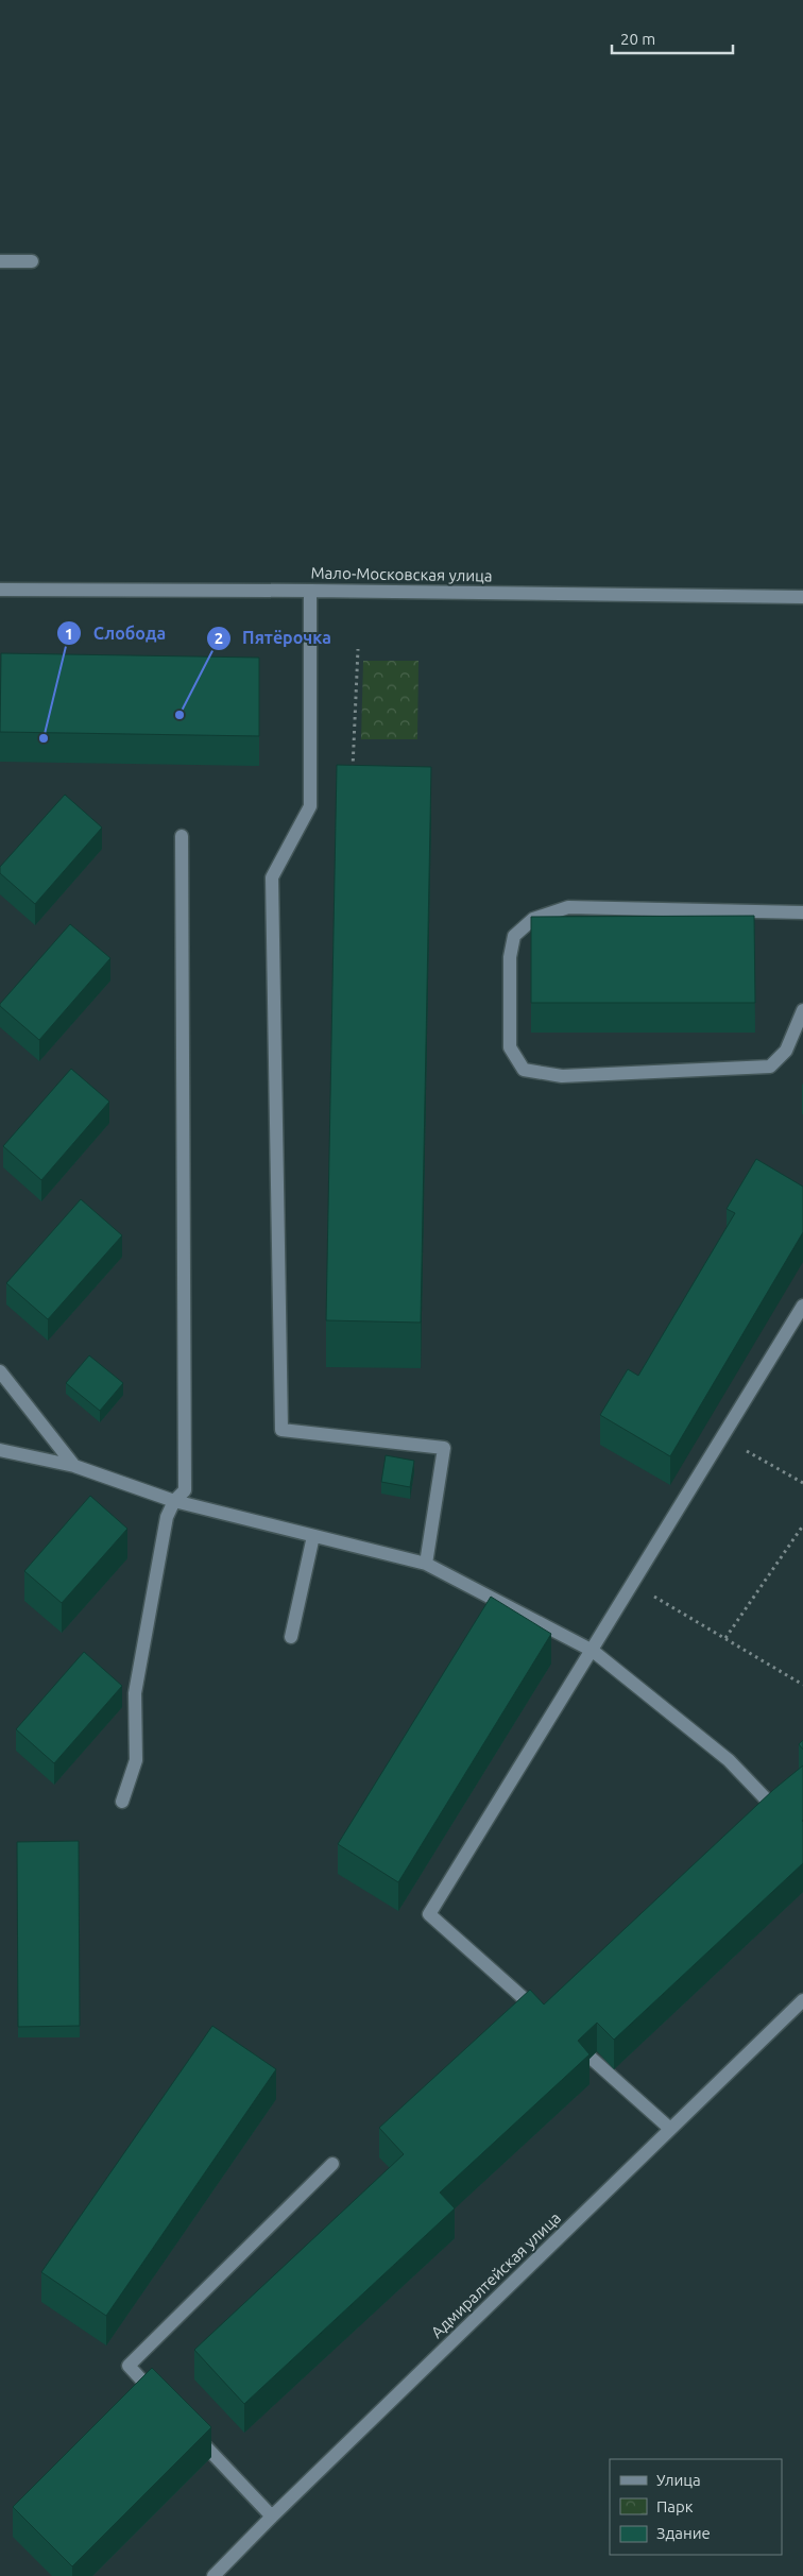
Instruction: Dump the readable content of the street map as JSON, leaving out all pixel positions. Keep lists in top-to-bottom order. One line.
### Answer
{"streets":{"street":["Мало-Московская улица","Адмиралтейская улица"]},"places":["Пятёрочка","Слобода"],"legend":["Улица","Парк","Здание"],"scale_bar":"20 m"}
